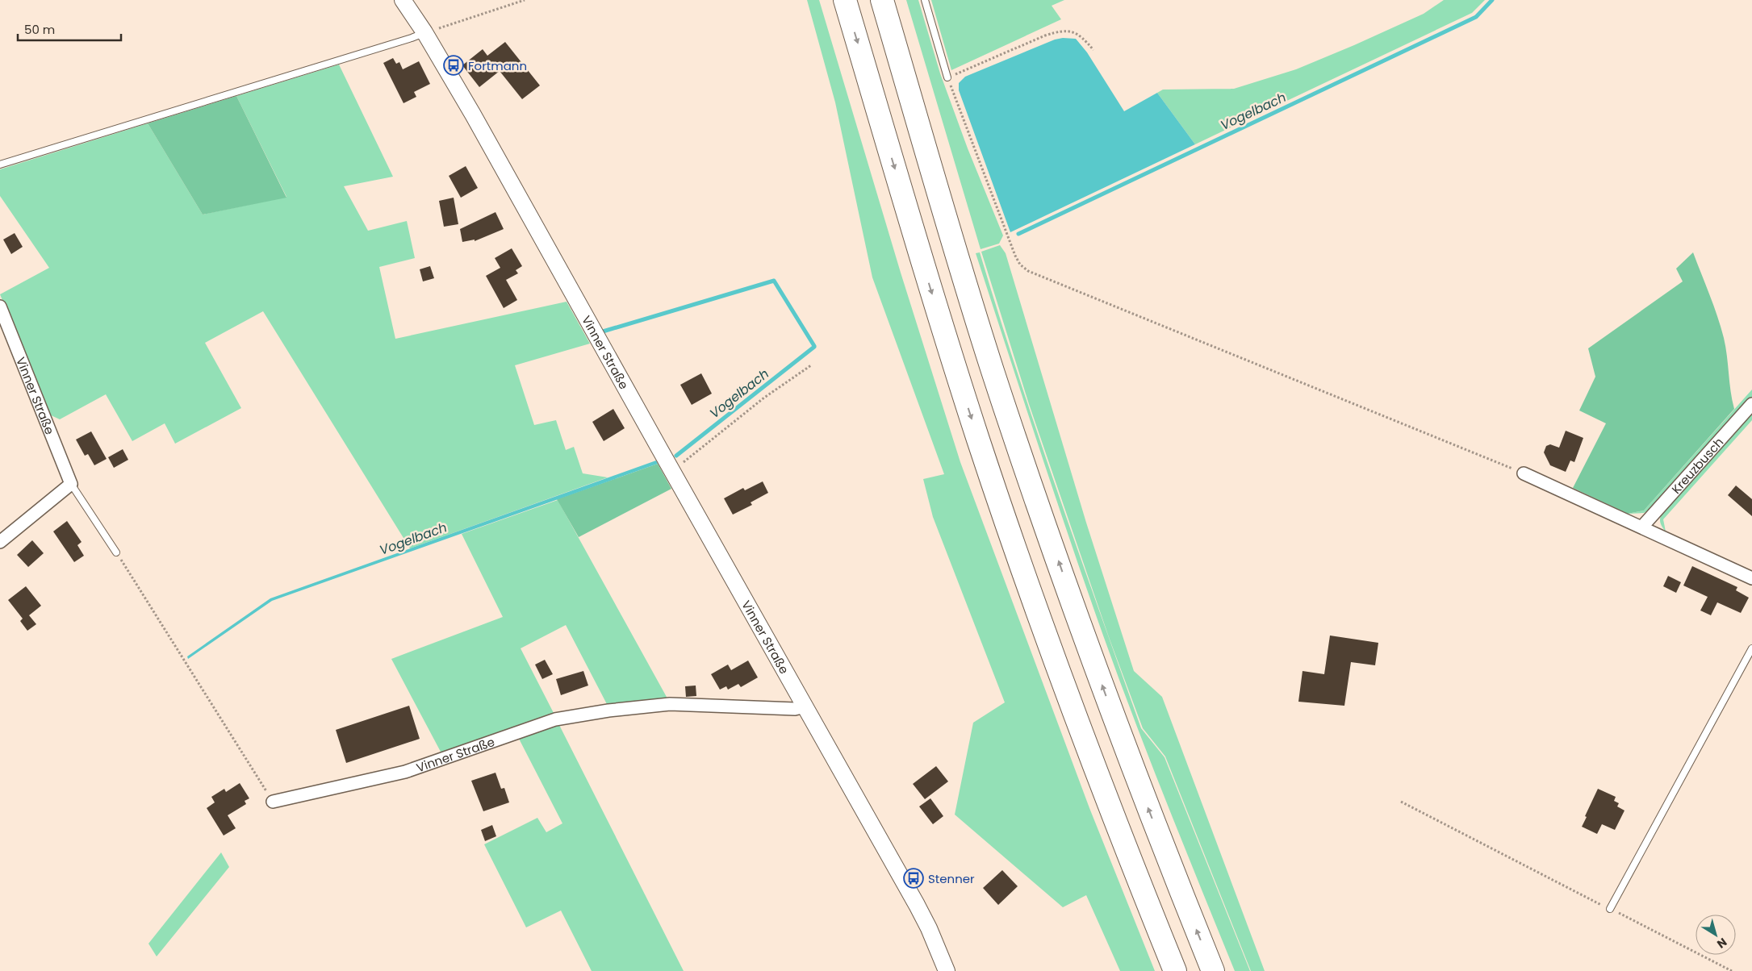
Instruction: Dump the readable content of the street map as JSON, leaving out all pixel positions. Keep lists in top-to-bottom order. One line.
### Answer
{"streets":{"street":["Vinner Straße","Kreuzbusch"]},"water":["Vogelbach"],"places":{"bus stop":["Fortmann","Stenner"]},"scale_bar":"50 m","north":"bottom right"}
